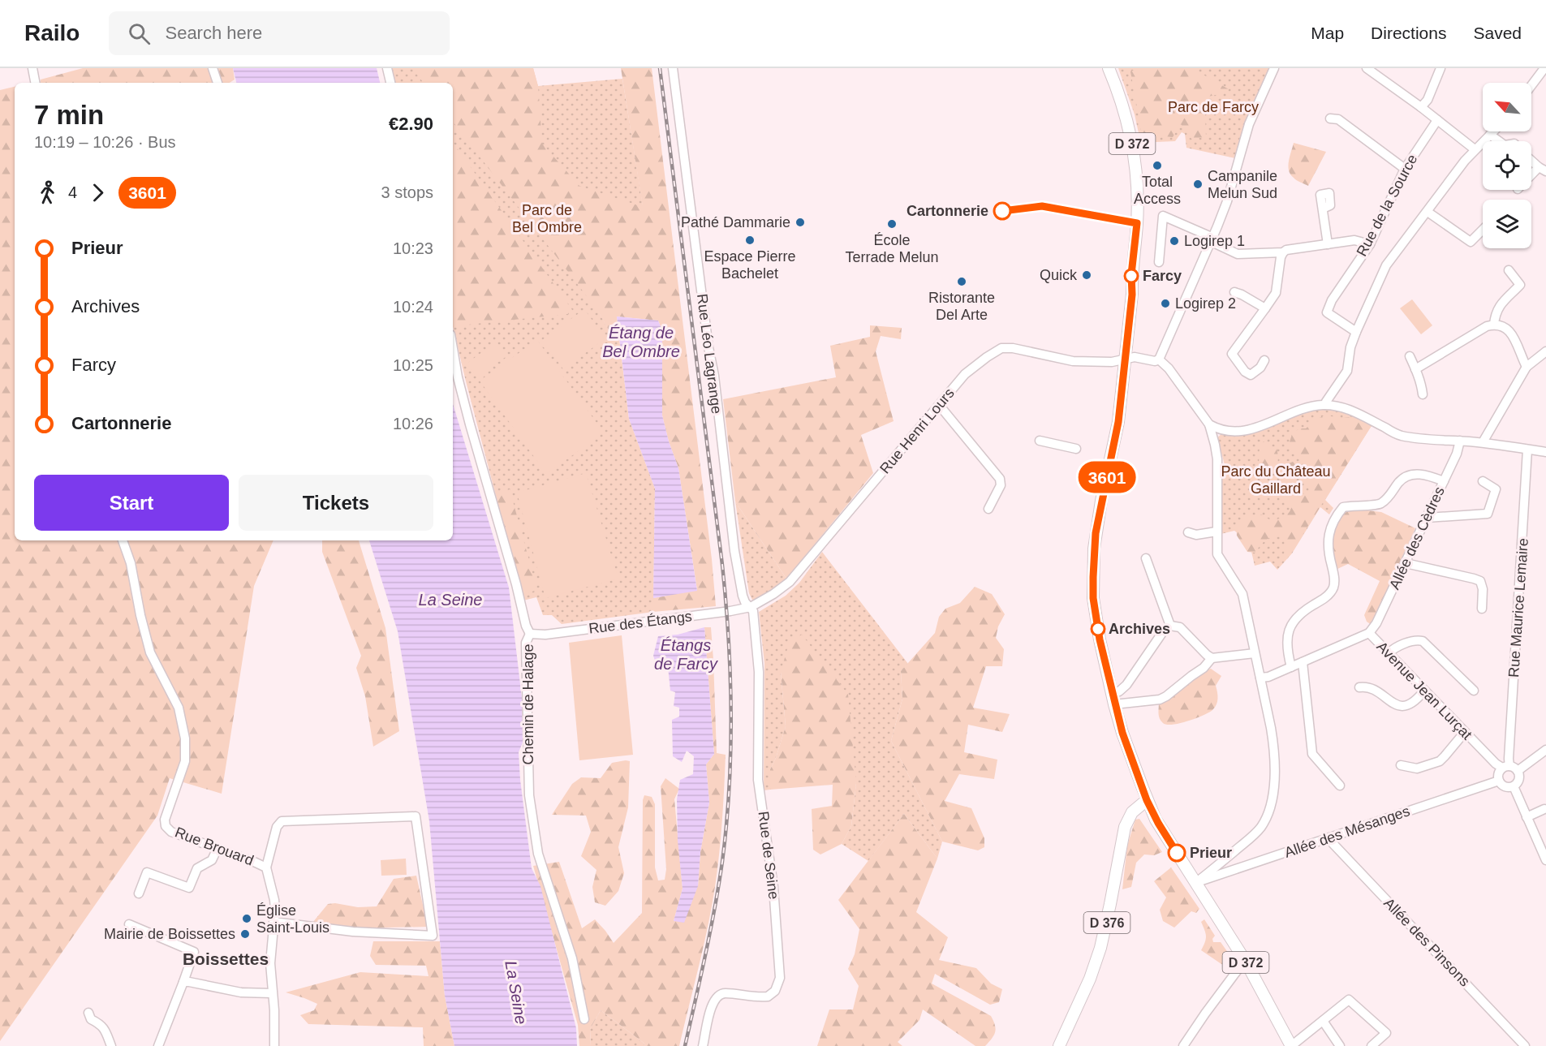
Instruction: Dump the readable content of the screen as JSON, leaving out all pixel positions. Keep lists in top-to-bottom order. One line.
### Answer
{"streets":{"main road":["D 372","D 376"],"street":["Rue de la Source","Rue Léo Lagrange","Rue Henri Lours","Allée des Cèdres","Rue Maurice Lemaire","Rue des Étangs","Avenue Jean Lurçat","Chemin de Halage","Allée des Mésanges","Rue Brouard","Rue de Seine","Allée des Pinsons"]},"crossings":[["D 372","Rue Henri Lours"],["D 372","Allée des Mésanges"],["D 372","D 376"],["Rue Léo Lagrange","Rue Henri Lours"],["Rue Léo Lagrange","Rue des Étangs"],["Rue Léo Lagrange","Rue de Seine"],["Rue Henri Lours","Rue des Étangs"],["Rue Henri Lours","Rue de Seine"],["Allée des Cèdres","Avenue Jean Lurçat"],["Rue Maurice Lemaire","Avenue Jean Lurçat"],["Rue Maurice Lemaire","Allée des Mésanges"],["Rue des Étangs","Chemin de Halage"],["Rue des Étangs","Rue de Seine"],["Avenue Jean Lurçat","Allée des Mésanges"],["Allée des Mésanges","Allée des Pinsons"]],"districts":["Boissettes"],"water":["Étang de Bel Ombre","La Seine","Étangs de Farcy"],"parks":["Parc de Farcy","Parc de Bel Ombre","Parc du Château Gaillard"],"places":["Total Access","Campanile Melun Sud","Cartonnerie","Pathé Dammarie","École Terrade Melun","Espace Pierre Bachelet","Logirep 1","Quick","Farcy","Ristorante Del Arte","Logirep 2","Archives","Prieur","Église Saint-Louis","Mairie de Boissettes"],"lines":["bus line 3601"],"north":"top left","page":{"header":"Railo","search":"Search here","nav":["Map","Directions","Saved"],"on_map":"3601","heading":["7 min","10:19 – 10:26 · Bus","€2.90"],"legs":["4","3601","3 stops"],"list":[{"name":"Prieur","value":"10:23"},{"name":"Archives","value":"10:24"},{"name":"Farcy","value":"10:25"},{"name":"Cartonnerie","value":"10:26"}],"buttons":["Start","Tickets"]}}
